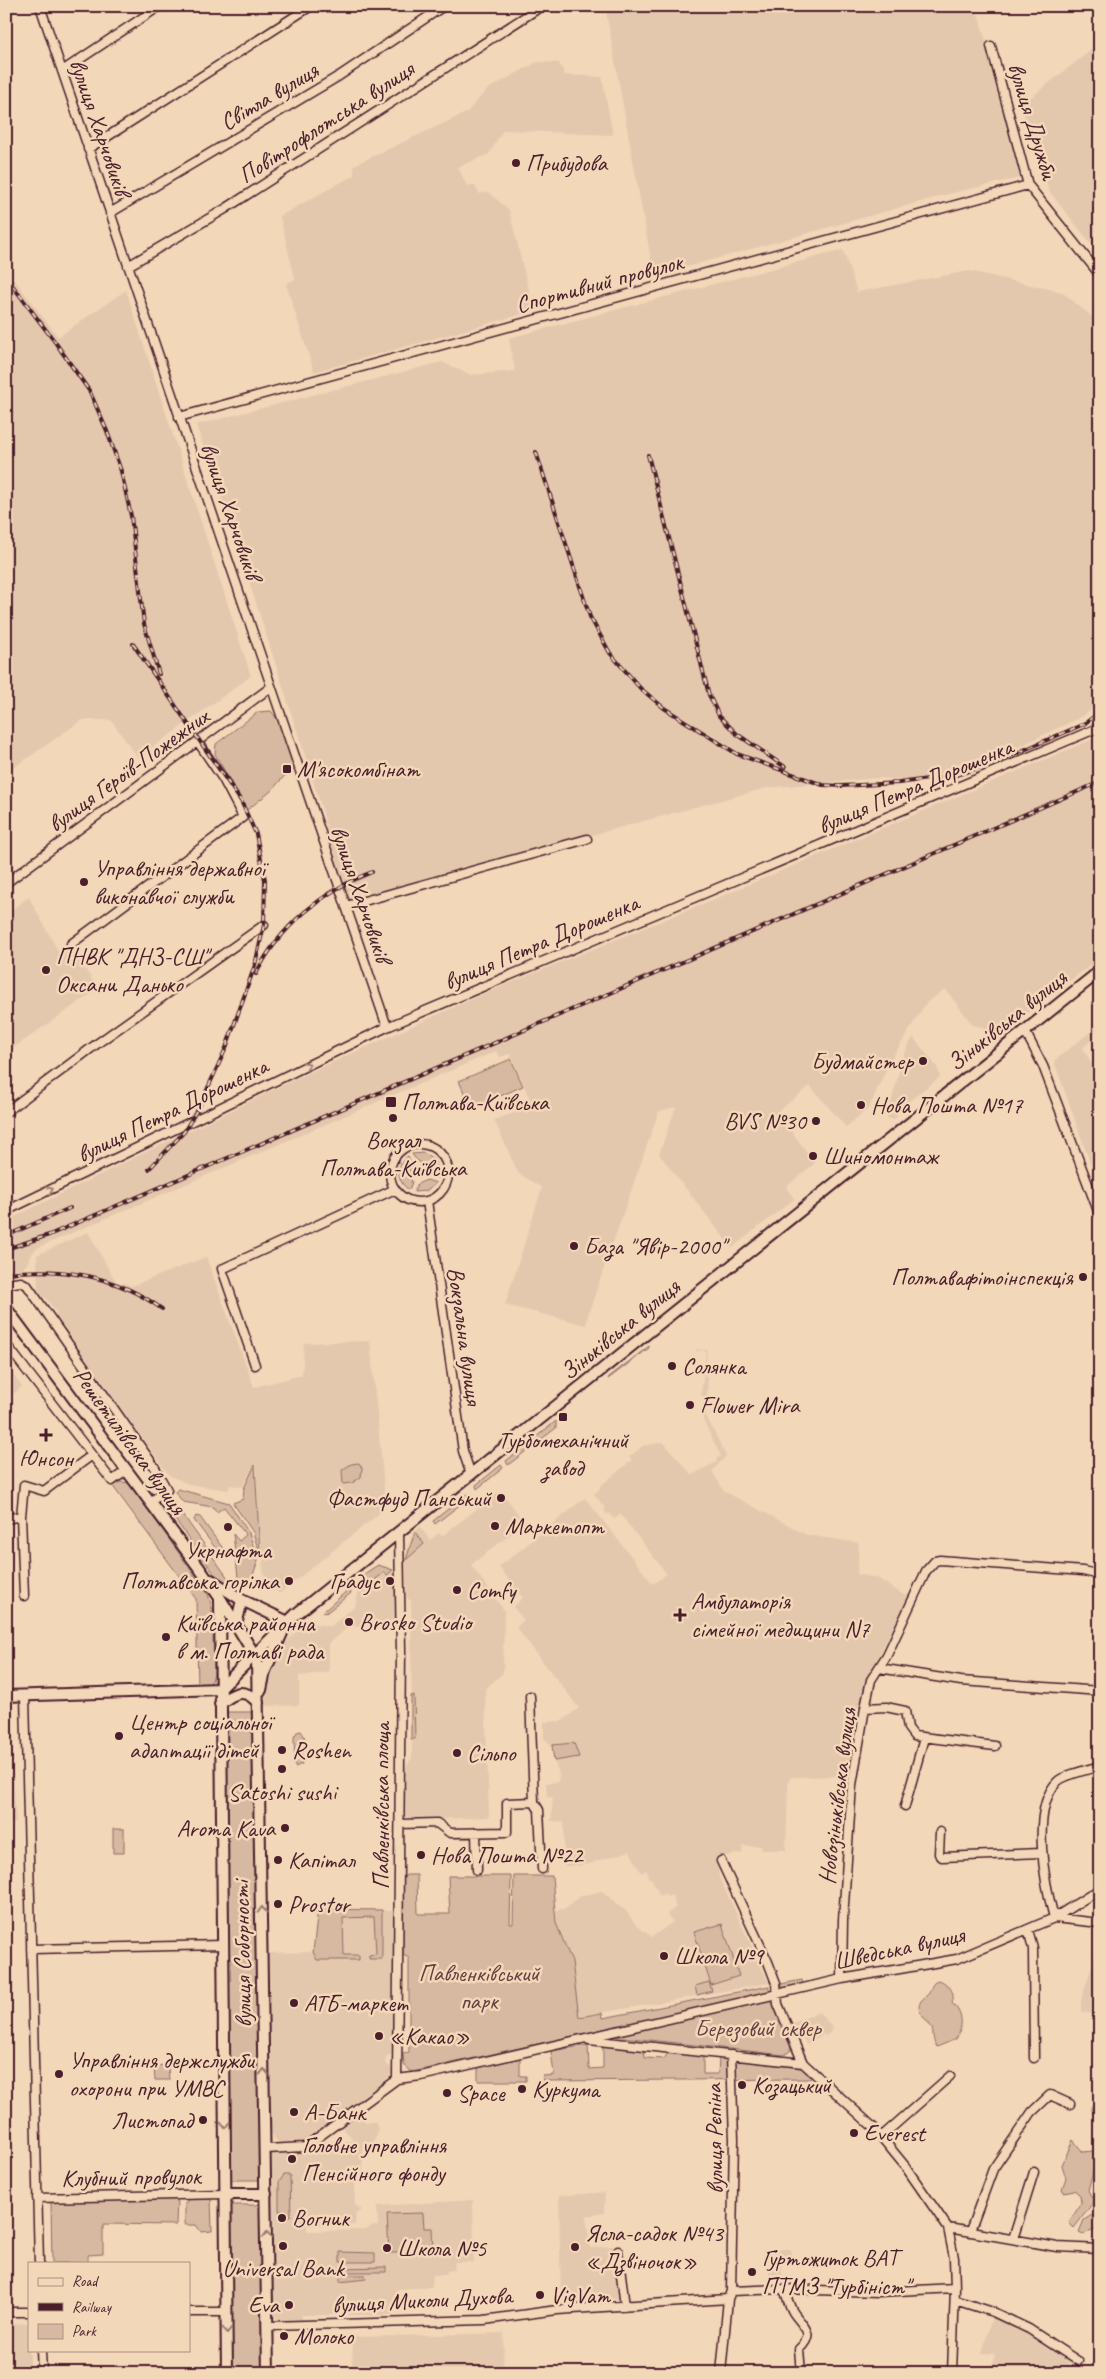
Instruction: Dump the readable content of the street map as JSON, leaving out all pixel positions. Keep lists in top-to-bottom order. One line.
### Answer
{"streets":{"main road":["Зіньківська вулиця","Решетилівська вулиця","вулиця Соборності"],"street":["Світла вулиця","вулиця Дружби","Повітрофлотська вулиця","вулиця Харчовиків","Спортивний провулок","вулиця Героїв-Пожежних","вулиця Петра Дорошенка","Вокзальна вулиця","Новозіньківська вулиця","Павленківська площа","Шведська вулиця","вулиця Рєпіна","Клубний провулок","вулиця Миколи Духова"]},"crossings":[["Світла вулиця","вулиця Харчовиків"],["вулиця Дружби","Спортивний провулок"],["Повітрофлотська вулиця","вулиця Харчовиків"],["вулиця Харчовиків","Спортивний провулок"],["вулиця Харчовиків","вулиця Героїв-Пожежних"],["вулиця Харчовиків","вулиця Петра Дорошенка"],["Зіньківська вулиця","Вокзальна вулиця"],["Зіньківська вулиця","Решетилівська вулиця"],["Зіньківська вулиця","Павленківська площа"],["Зіньківська вулиця","вулиця Соборності"],["Решетилівська вулиця","вулиця Соборності"],["Новозіньківська вулиця","Шведська вулиця"],["Павленківська площа","Шведська вулиця"],["Шведська вулиця","вулиця Соборності"],["Шведська вулиця","вулиця Рєпіна"],["вулиця Соборності","Клубний провулок"],["вулиця Соборності","вулиця Миколи Духова"],["вулиця Рєпіна","вулиця Миколи Духова"]],"one_way":["вулиця Петра Дорошенка"],"parks":["Павленківський парк","Березовий сквер"],"places":{"other":["Прибудова","Управління державної виконавчої служби","ПНВК \"ДНЗ-СШ\" Оксани Данько","Будмайстер","Нова Пошта №17","Вокзал Полтава-Київська","BVS №30","Шиномонтаж","База \"Явір-2000\"","Полтавафітоінспекція","Солянка","Flower Mira","Фастфуд Панський","Маркетопт","Укрнафта","Полтавська горілка","Градус","Comfy","Brosko Studio","Київська районна в м. Полтаві рада","Центр соціальної адаптації дітей","Roshen","Сільпо","Satoshi sushi","Aroma Kava","Нова Пошта №22","Капітал","Prostor","Школа №9","АТБ-маркет","«Какао»","Управління держслужби охорони при УМВС","Козацький","Куркума","Space","А-Банк","Листопад","Everest","Головне управління Пенсійного фонду","Вогник","Universal Bank","Ясла-садок №43 «Дзвіночок»","Школа №5","Гуртожиток ВАТ ПТМЗ \"Турбініст\"","VigVam","Eva","Молоко"],"transit":["М'ясокомбінат","Полтава-Київська","Турбомеханічний завод"],"health":["Юнсон","Амбулаторія сімейної медицини N7"]},"legend":["Road","Railway","Park"]}
